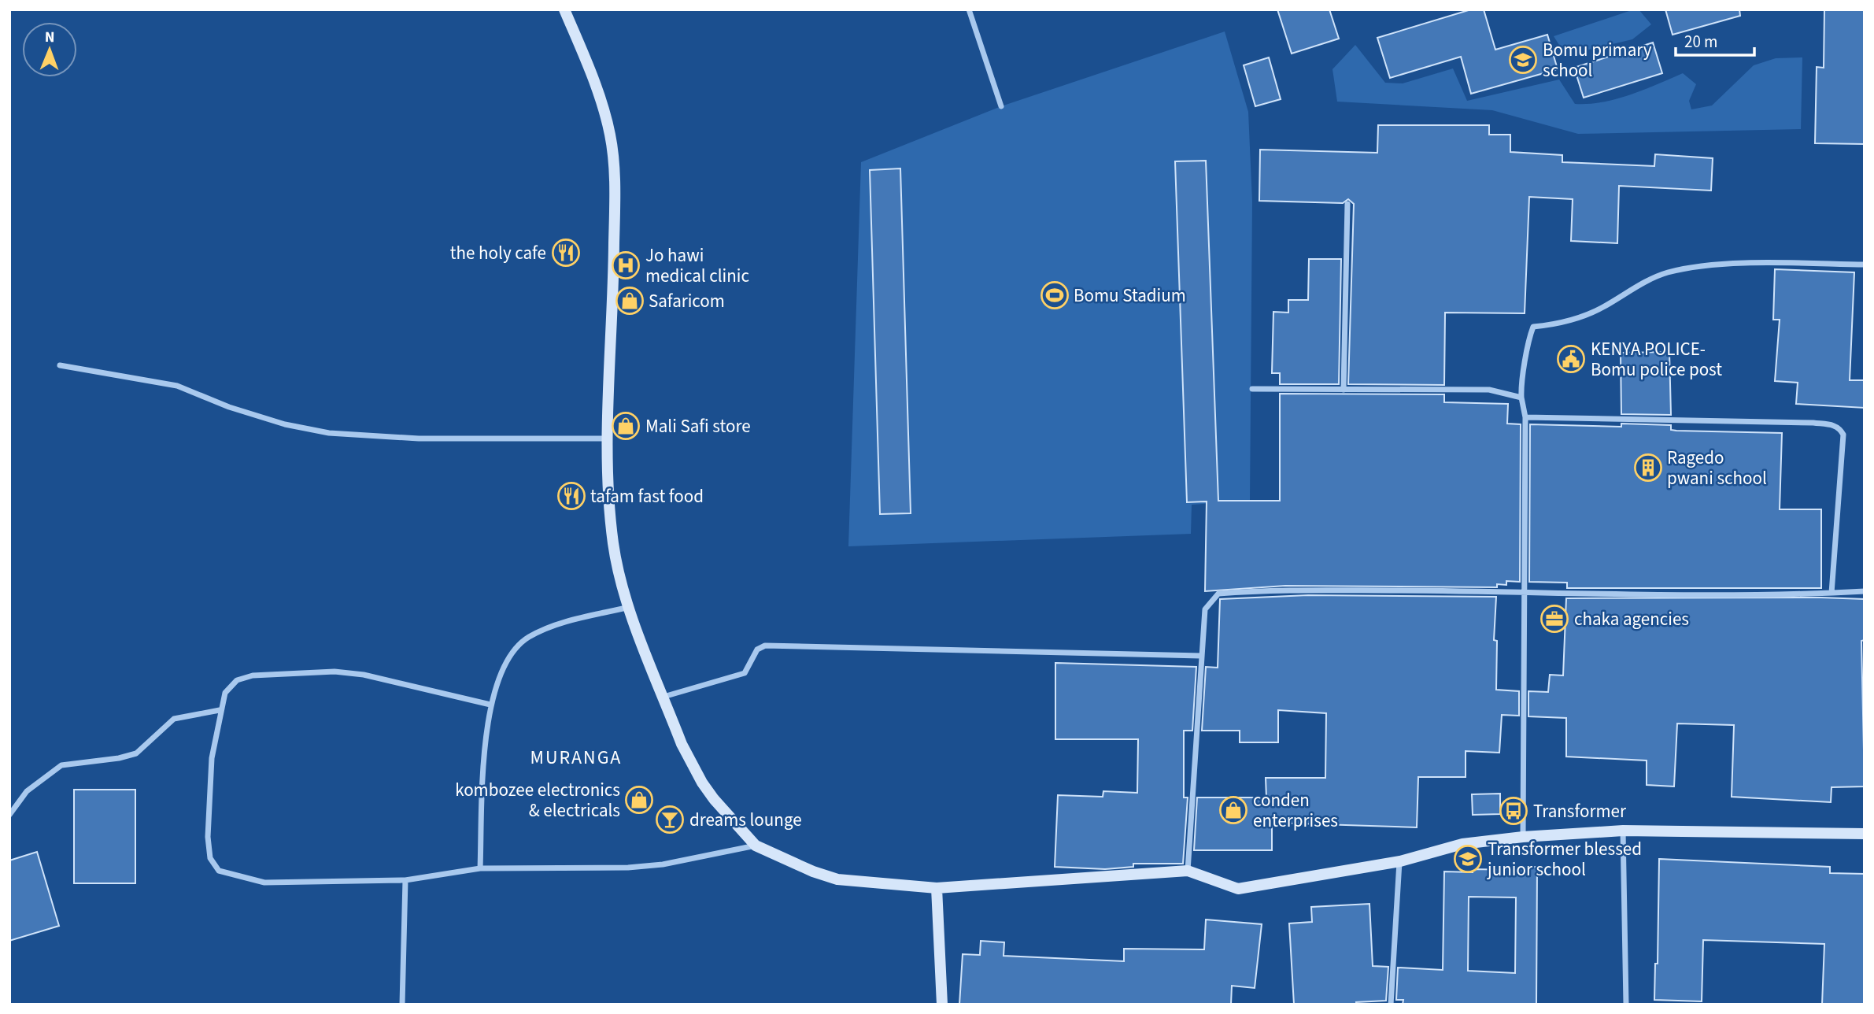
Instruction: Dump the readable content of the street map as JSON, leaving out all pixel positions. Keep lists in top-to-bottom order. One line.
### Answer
{"districts":["MURANGA"],"places":{"school or university":["Bomu primary school","Transformer blessed junior school"],"restaurant":["the holy cafe","tafam fast food"],"hospital":["Jo hawi medical clinic"],"sports":["Bomu Stadium"],"shop":["Safaricom","Mali Safi store","kombozee electronics & electricals","conden enterprises"],"public building":["KENYA POLICE- Bomu police post"],"building":["Ragedo pwani school"],"office":["chaka agencies"],"bus stop":["Transformer"],"bar":["dreams lounge"]},"scale_bar":"20 m","north":"top"}
